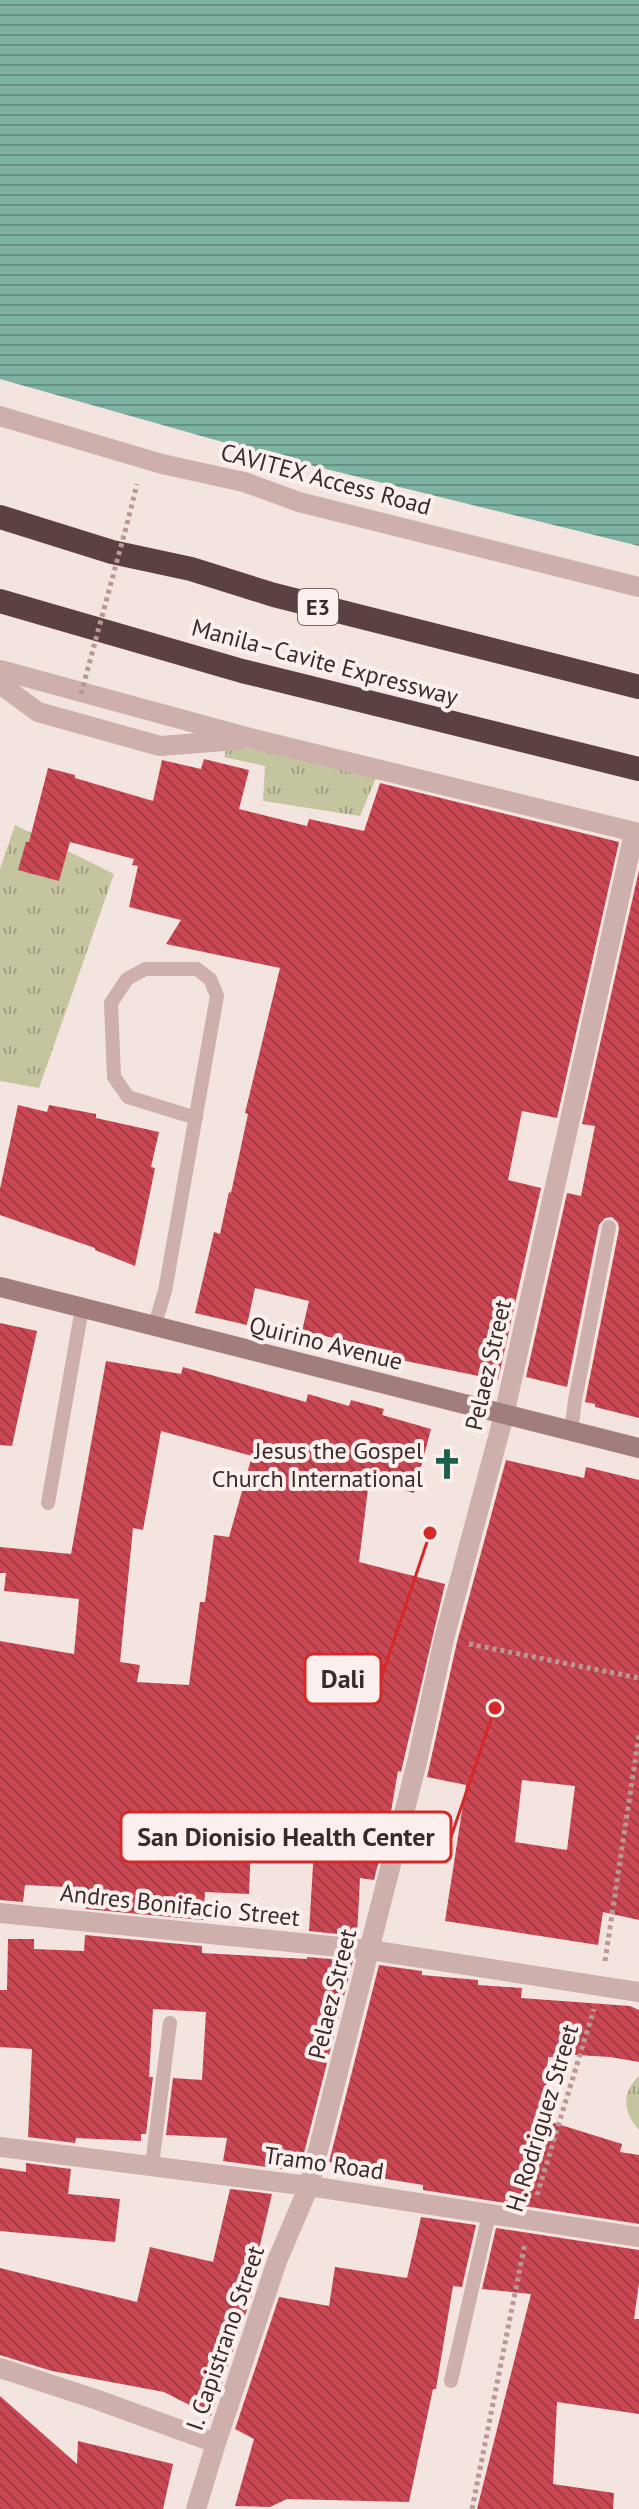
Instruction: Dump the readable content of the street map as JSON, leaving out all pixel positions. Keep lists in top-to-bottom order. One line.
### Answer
{"streets":{"highway":["E3","Manila–Cavite Expressway"],"main road":["Quirino Avenue"],"street":["CAVITEX Access Road","Pelaez Street","Andres Bonifacio Street","Tramo Road","I. Capistrano Street"],"path":["H. Rodriguez Street"]},"crossings":[["Quirino Avenue","Pelaez Street"],["Pelaez Street","Andres Bonifacio Street"],["Pelaez Street","Tramo Road"],["Pelaez Street","I. Capistrano Street"],["Andres Bonifacio Street","H. Rodriguez Street"],["H. Rodriguez Street","Tramo Road"],["Tramo Road","I. Capistrano Street"]],"places":{"church":["Jesus the Gospel Church International"],"other":["Dali","San Dionisio Health Center"]}}
